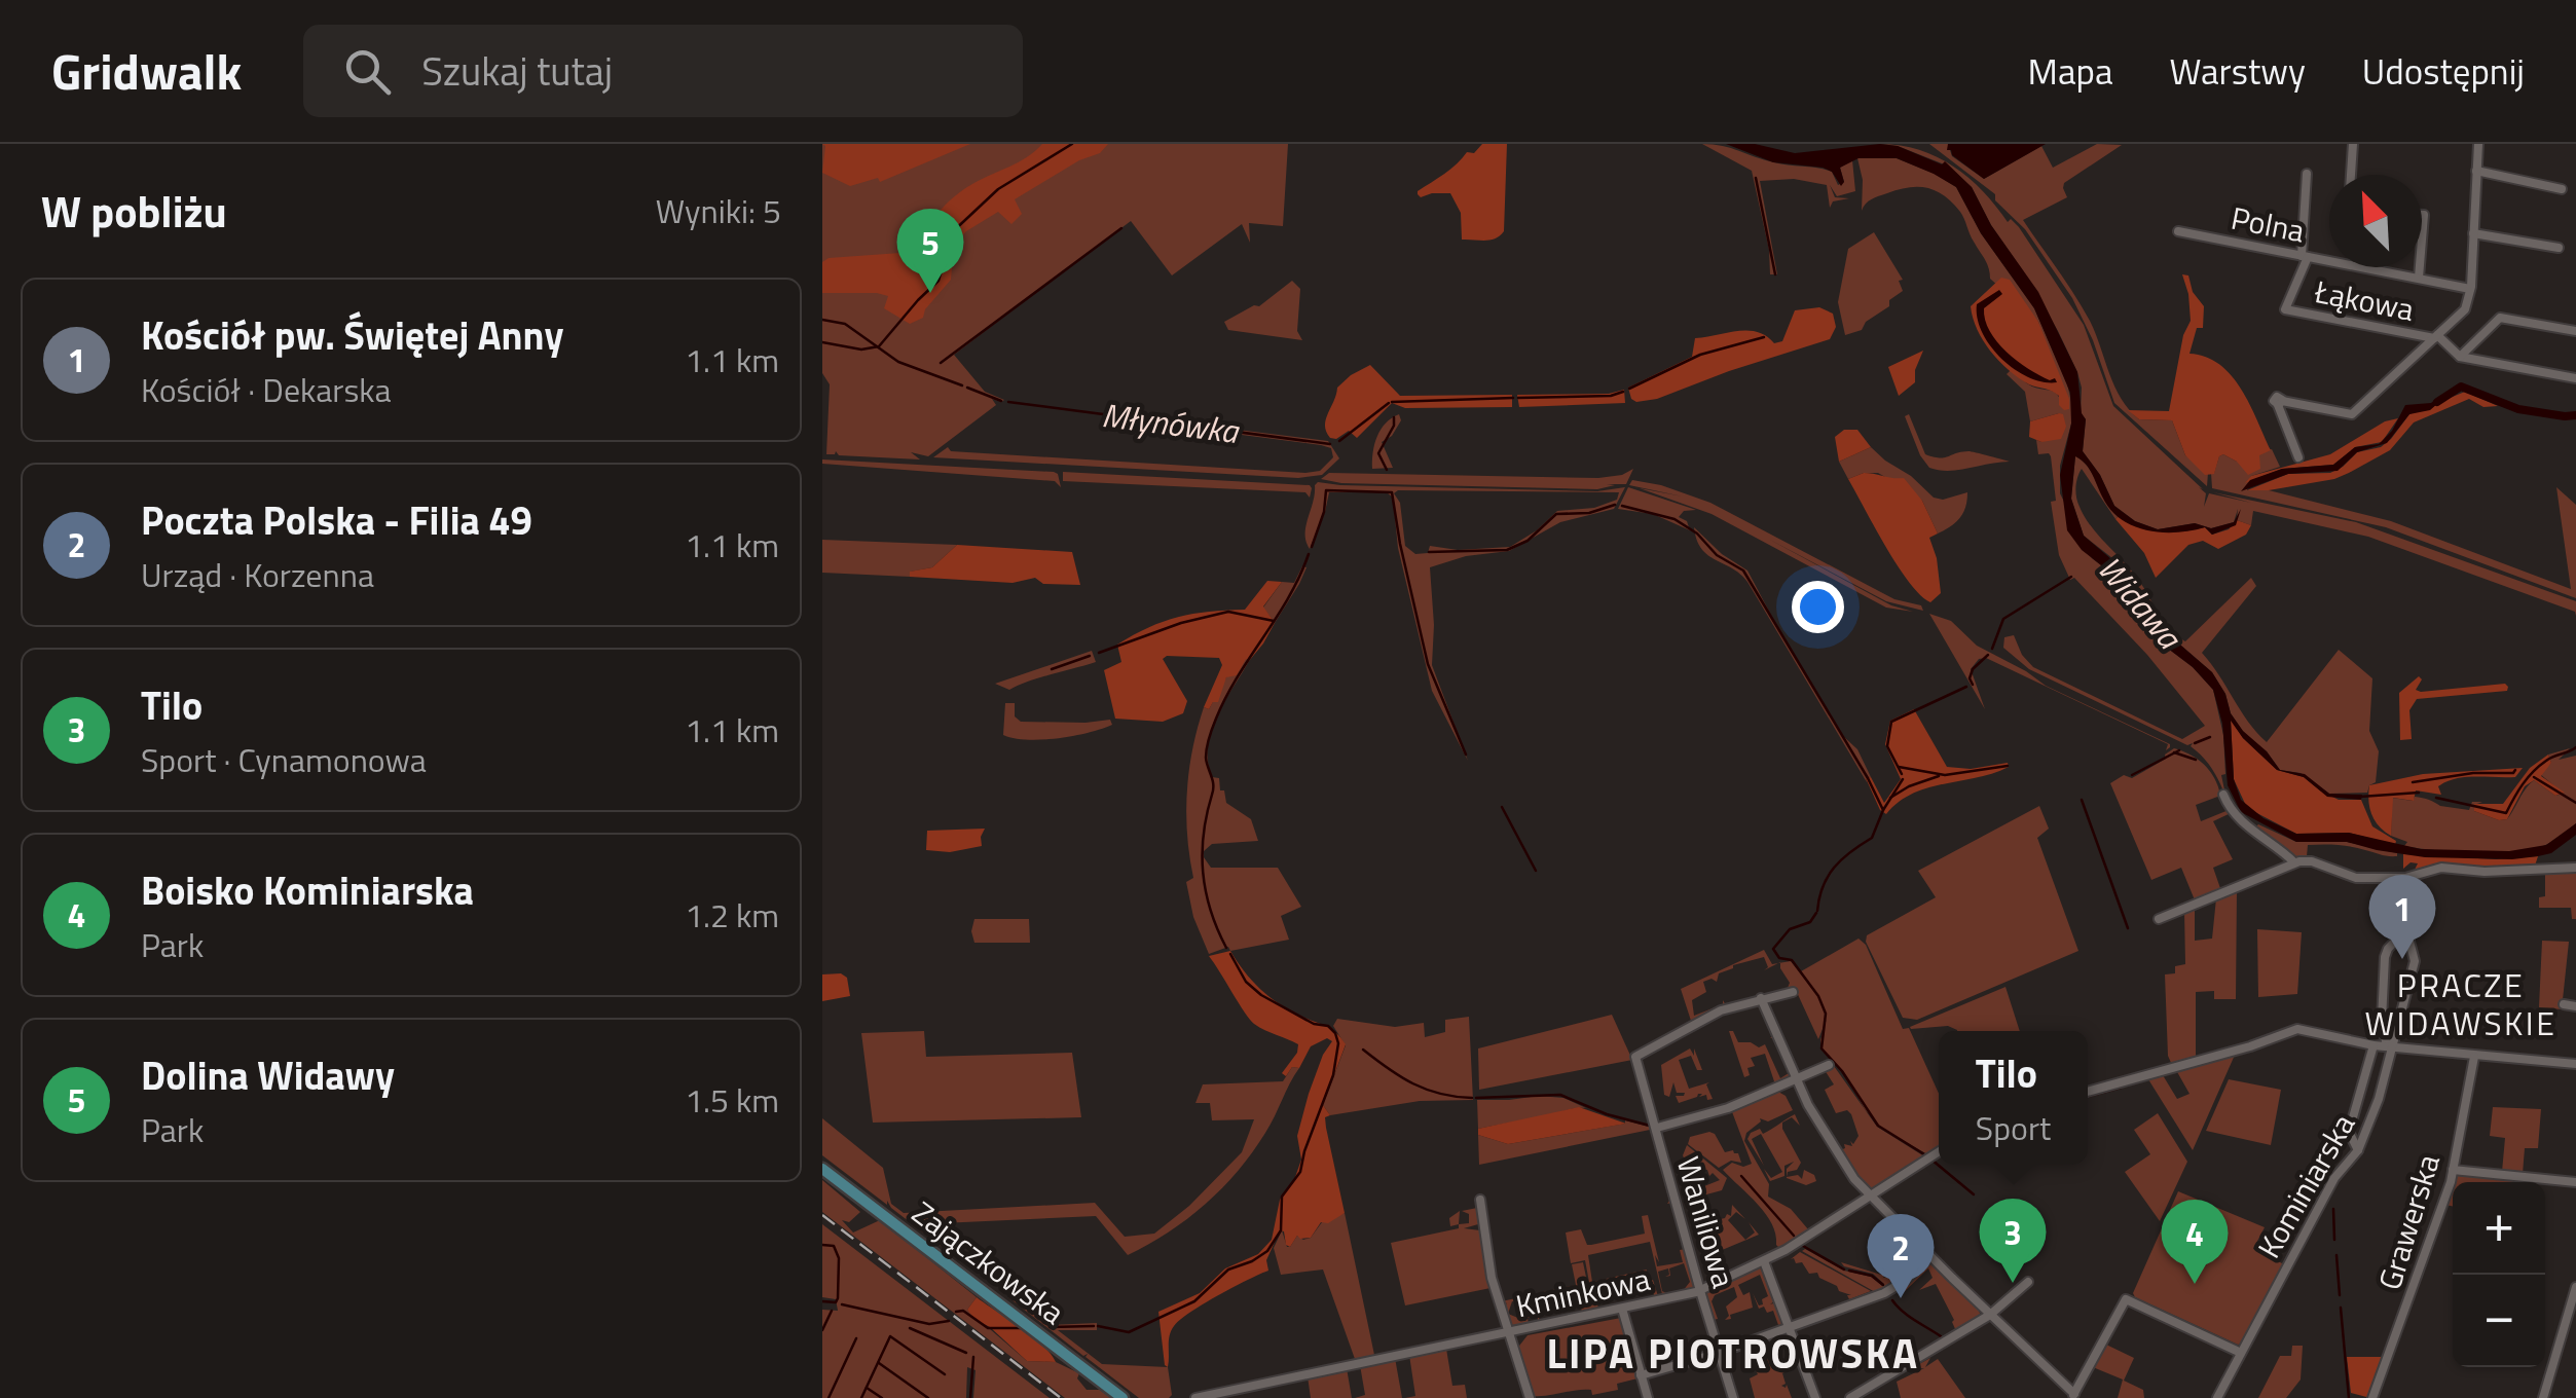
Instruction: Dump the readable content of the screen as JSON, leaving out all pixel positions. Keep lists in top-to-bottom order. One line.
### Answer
{"streets":{"main road":["Zajączkowska"],"street":["Polna","Łąkowa","Kominiarska","Waniliowa","Grawerska","Kminkowa"]},"crossings":[["Polna","Łąkowa"],["Waniliowa","Kminkowa"]],"districts":["PRACZE WIDAWSKIE","LIPA PIOTROWSKA"],"water":["Młynówka","Widawa"],"north":"top left","page":{"header":"Gridwalk","search":"Szukaj tutaj","nav":["Mapa","Warstwy","Udostępnij"],"heading":["W pobliżu","Wyniki: 5"],"pins":["5","1","3","4","2"],"list":[{"mark":"1","name":"Kościół pw. Świętej Anny","note":"Kościół · Dekarska","value":"1.1 km"},{"mark":"2","name":"Poczta Polska - Filia 49","note":"Urząd · Korzenna","value":"1.1 km"},{"mark":"3","name":"Tilo","note":"Sport · Cynamonowa","value":"1.1 km"},{"mark":"4","name":"Boisko Kominiarska","note":"Park","value":"1.2 km"},{"mark":"5","name":"Dolina Widawy","note":"Park","value":"1.5 km"}],"popup":["Tilo","Sport"],"map_buttons":["+","−"]}}
